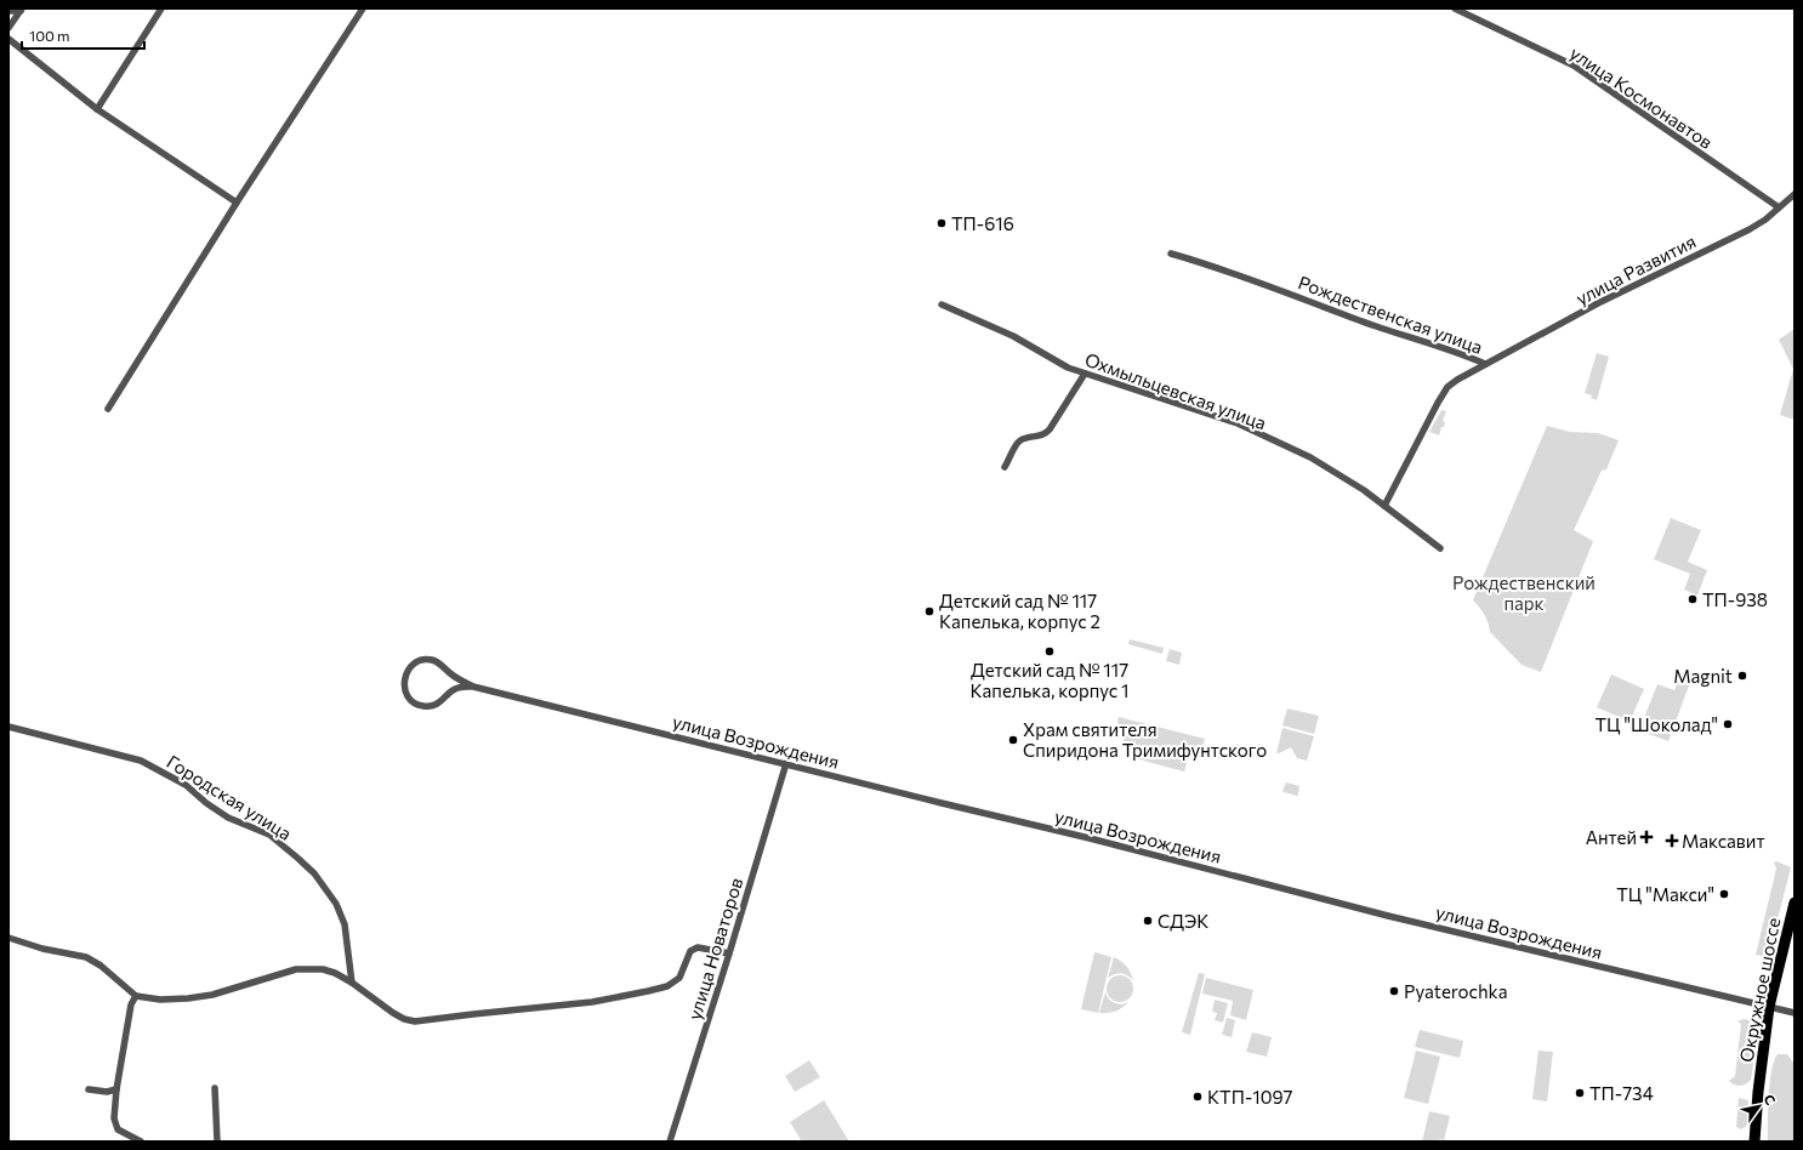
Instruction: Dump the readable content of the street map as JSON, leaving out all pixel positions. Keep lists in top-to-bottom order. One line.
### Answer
{"streets":{"main road":["Окружное шоссе"],"street":["улица Космонавтов","улица Развития","Рождественская улица","Охмыльцевская улица","улица Возрождения","Городская улица","улица Новаторов"]},"crossings":[["улица Космонавтов","улица Развития"],["улица Развития","Рождественская улица"],["Рождественская улица","Охмыльцевская улица"],["улица Возрождения","улица Новаторов"],["улица Возрождения","Окружное шоссе"]],"parks":["Рождественский парк"],"places":{"other":["ТП-616","ТП-938","Детский сад № 117 Капелька, корпус 2","Детский сад № 117 Капелька, корпус 1","Magnit","ТЦ \"Шоколад\"","Храм святителя Спиридона Тримифунтского","ТЦ \"Макси\"","СДЭК","Pyaterochka","ТП-734","КТП-1097"],"health":["Антей","Максавит"]},"scale_bar":"100 m","north":"top right"}
